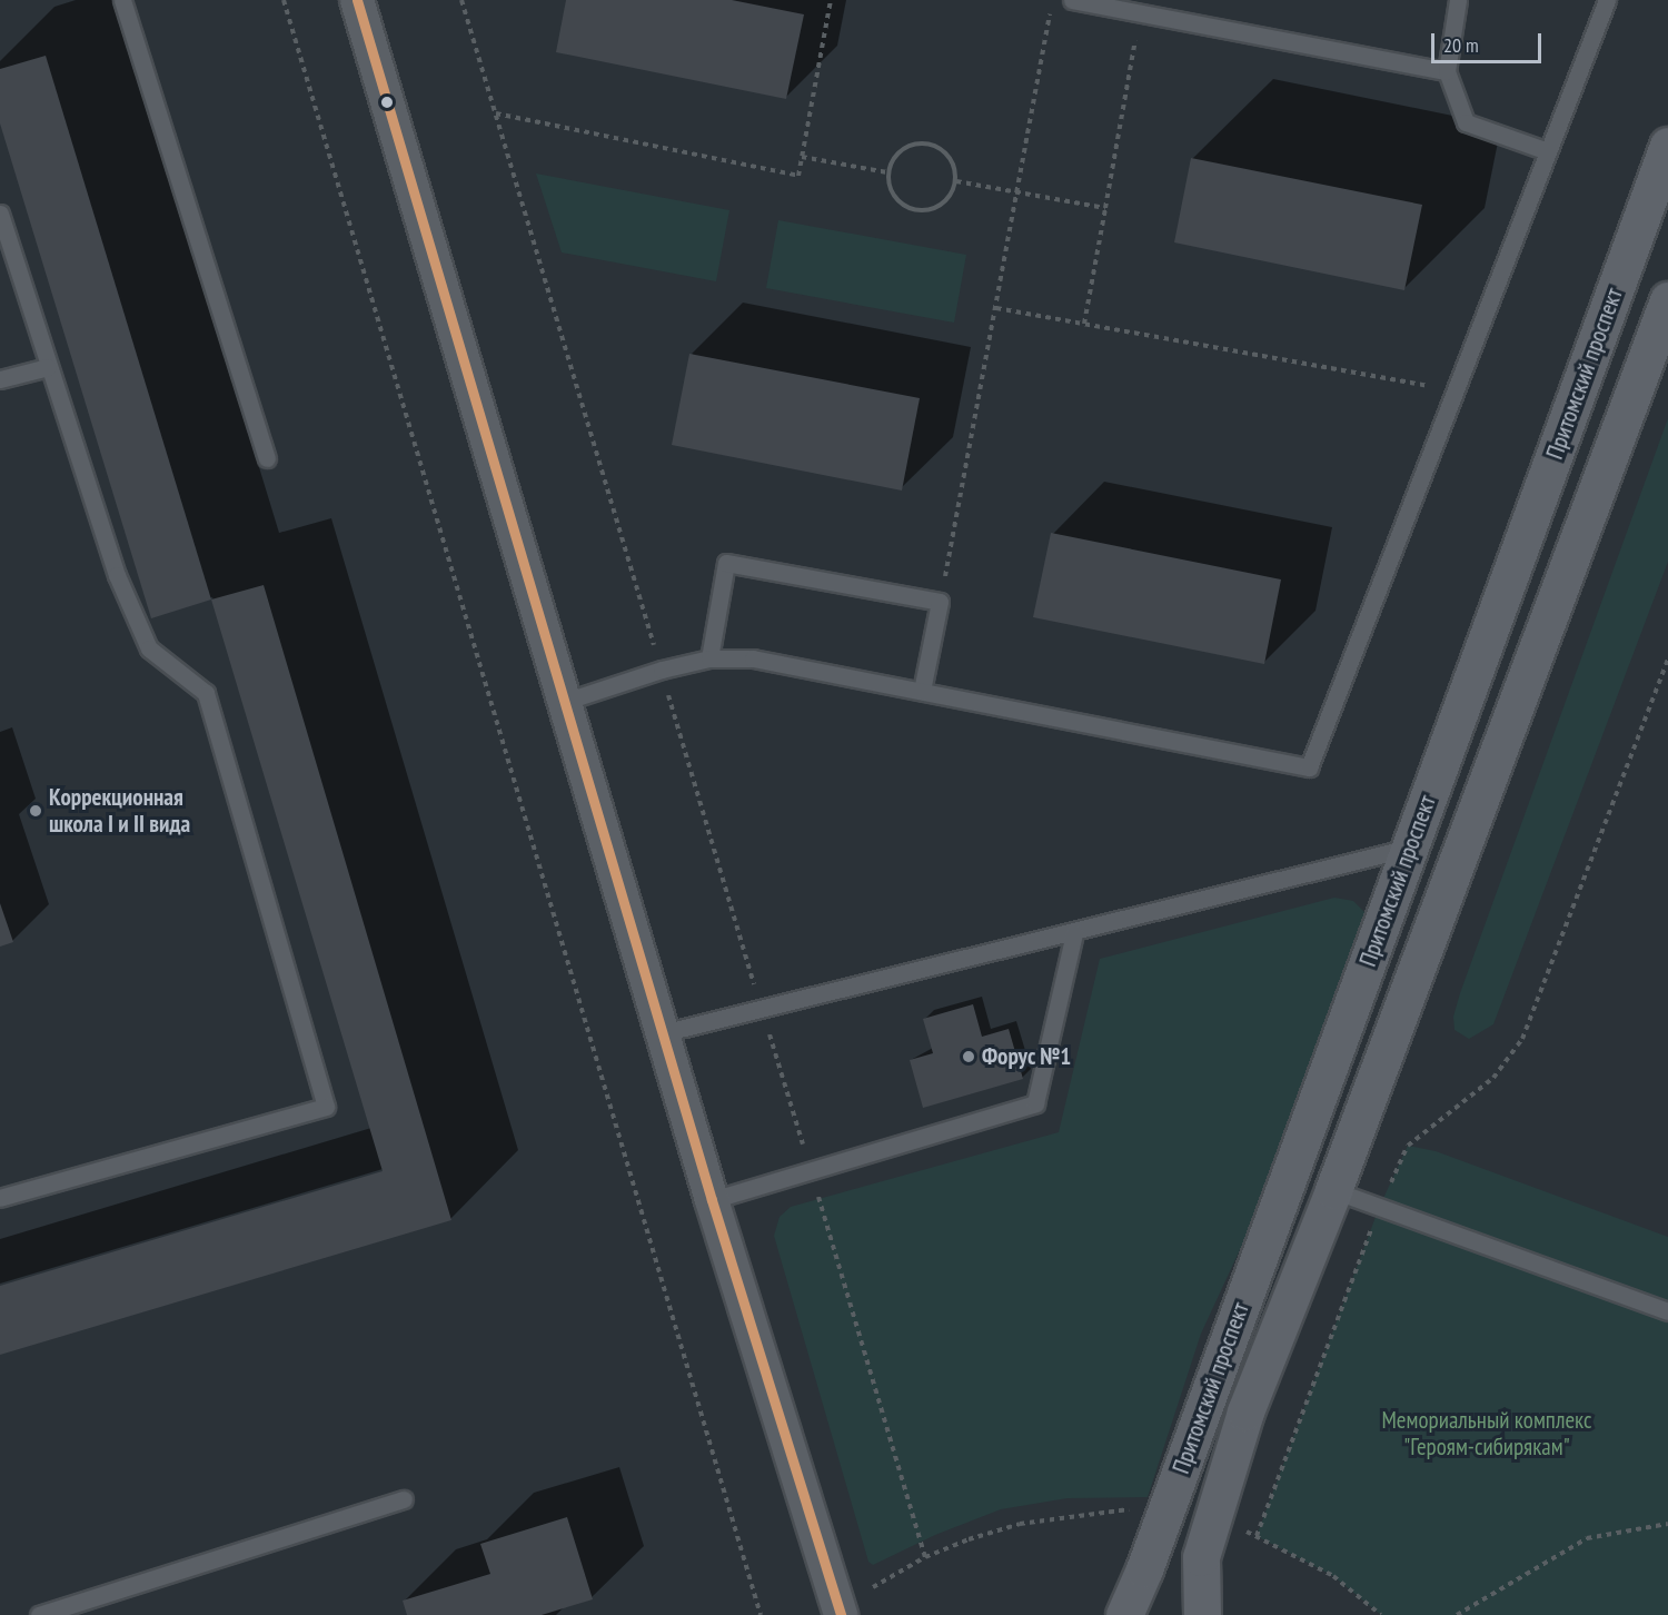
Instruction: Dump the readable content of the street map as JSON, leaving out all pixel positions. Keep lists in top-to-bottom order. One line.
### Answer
{"streets":{"main road":["Притомский проспект"]},"parks":["Мемориальный комплекс \"Героям-сибирякам\""],"places":["Коррекционная школа I и II вида","Форус №1"],"scale_bar":"20 m"}
